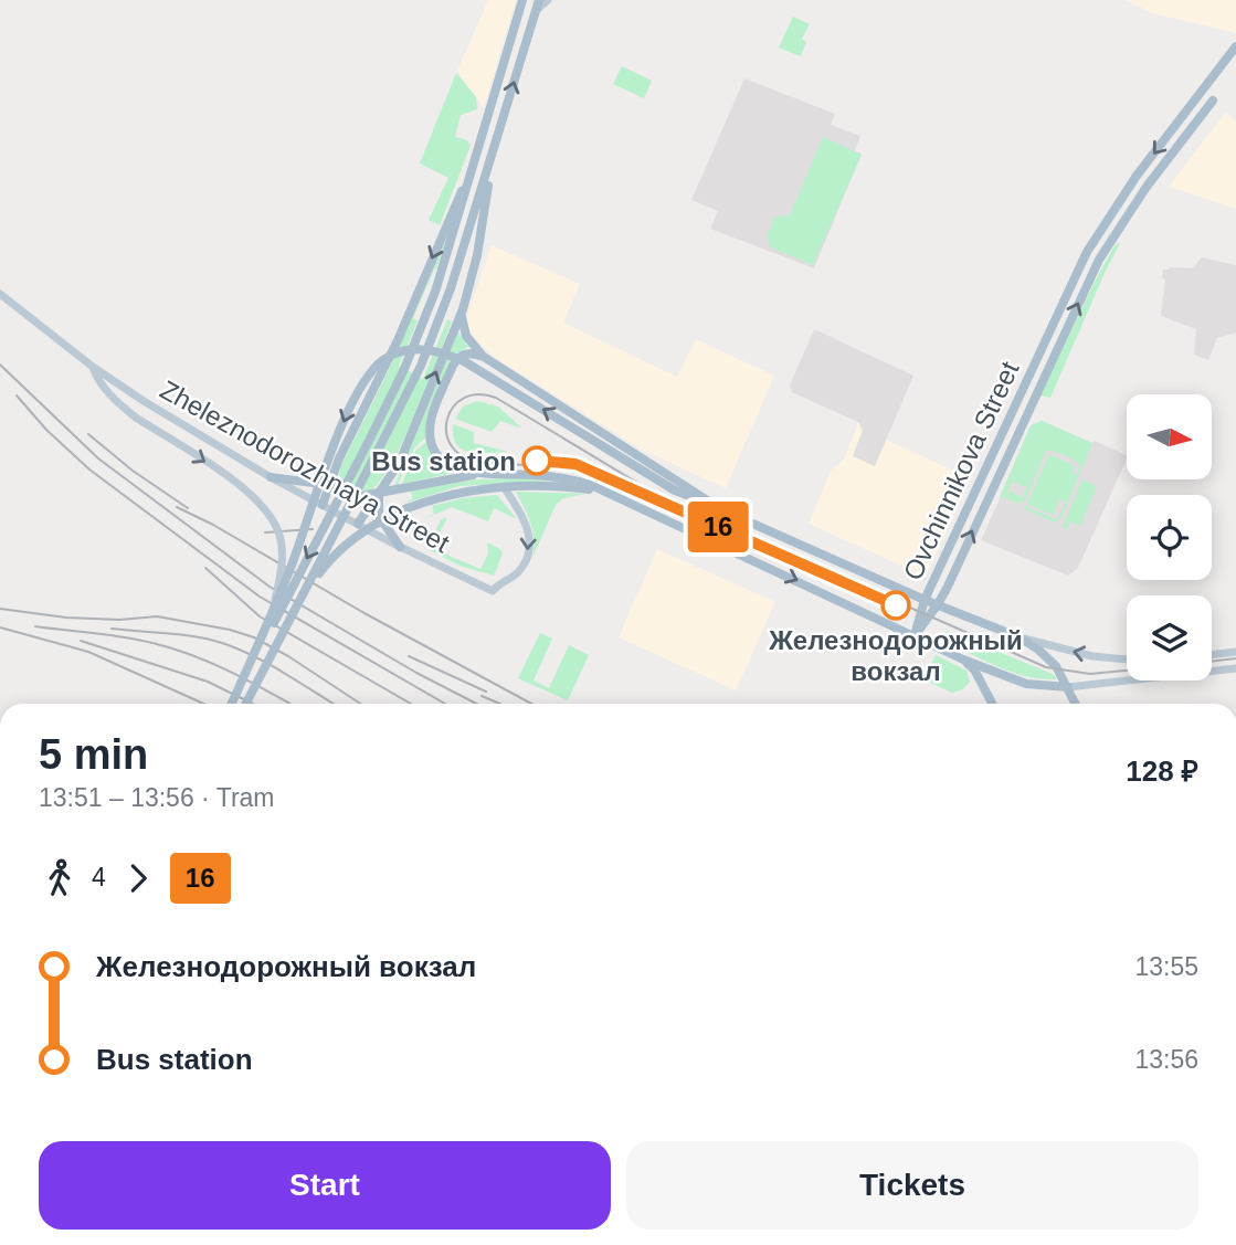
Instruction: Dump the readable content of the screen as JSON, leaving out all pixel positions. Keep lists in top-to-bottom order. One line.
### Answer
{"streets":{"main road":["Zheleznodorozhnaya Street","Ovchinnikova Street"]},"places":["Bus station","Железнодорожный вокзал"],"lines":["tram line 16"],"north":"right","page":{"on_map":"16","heading":["5 min","13:51 – 13:56 · Tram","128 ₽"],"legs":["4","16"],"list":[{"name":"Железнодорожный вокзал","value":"13:55"},{"name":"Bus station","value":"13:56"}],"buttons":["Start","Tickets"]}}
